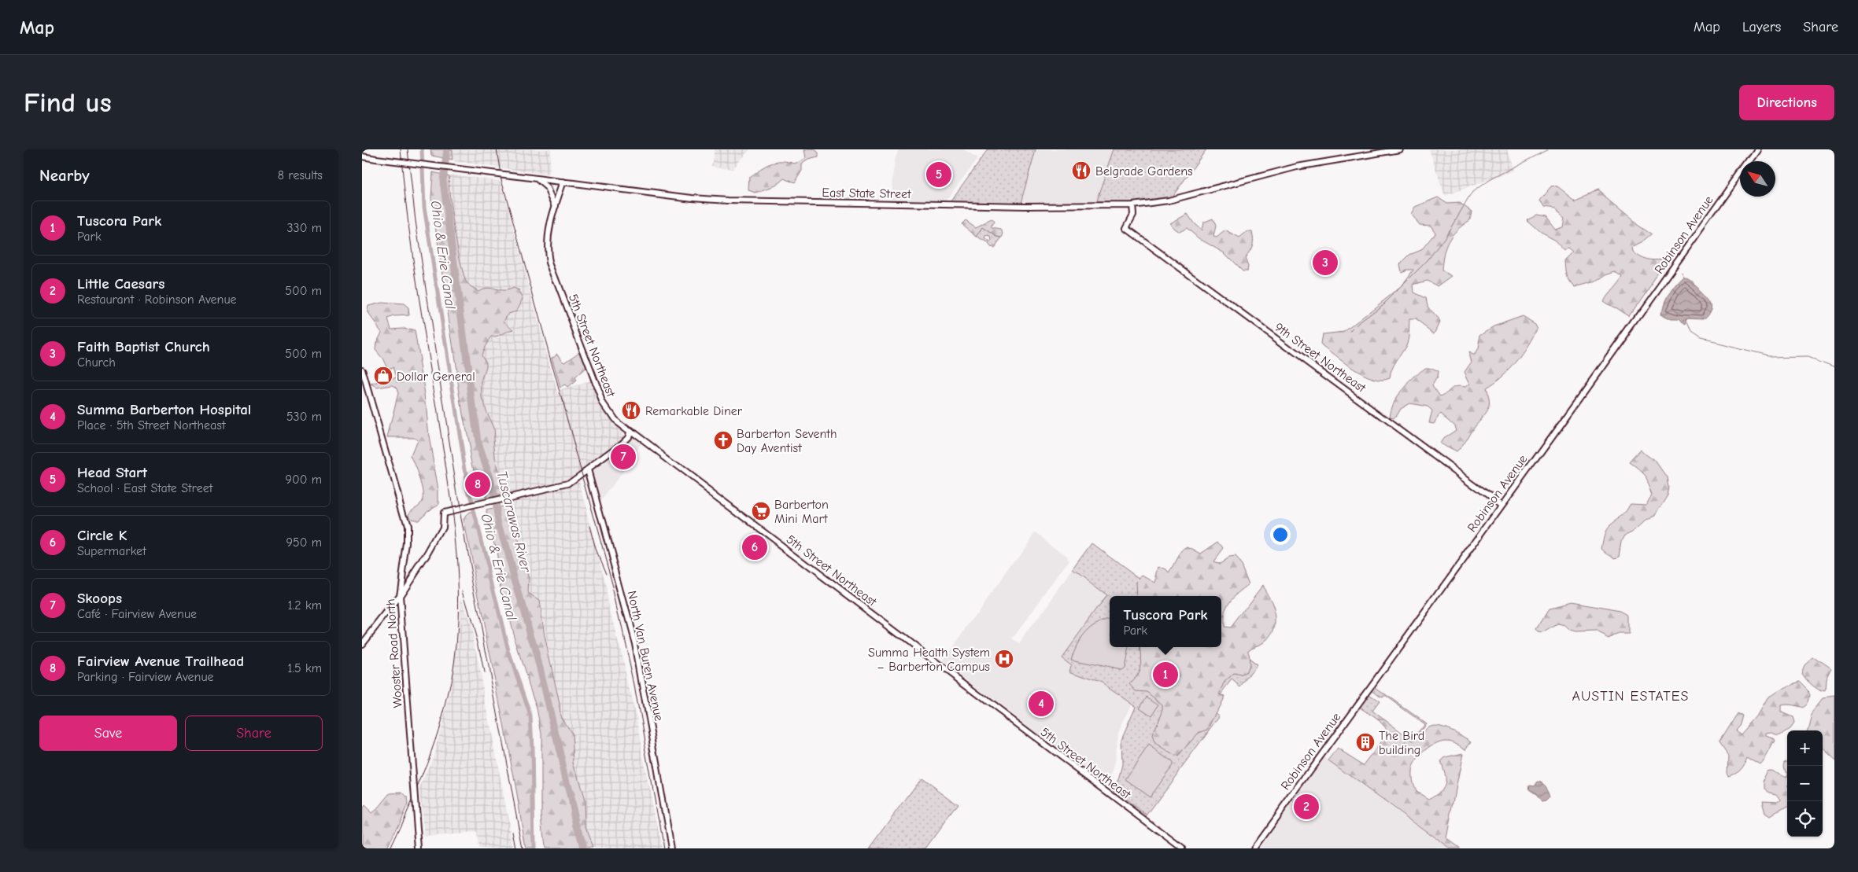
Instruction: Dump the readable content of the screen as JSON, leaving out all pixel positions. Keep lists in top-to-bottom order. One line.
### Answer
{"streets":{"main road":["East State Street","Robinson Avenue","5th Street Northeast","9th Street Northeast","Wooster Road North","North Van Buren Avenue"]},"crossings":[["East State Street","5th Street Northeast"],["East State Street","9th Street Northeast"],["Robinson Avenue","9th Street Northeast"]],"districts":["AUSTIN ESTATES"],"water":["Ohio & Erie Canal","Tuscarawas River"],"places":{"restaurant":["Belgrade Gardens","Remarkable Diner"],"shop":["Dollar General"],"church":["Barberton Seventh Day Aventist"],"supermarket":["Barberton Mini Mart"],"hospital":["Summa Health System – Barberton Campus"],"building":["The Bird building"]},"north":"top left","page":{"header":"Map","nav":["Map","Layers","Share"],"buttons":["Directions",["Save","Share"]],"title":"Find us","heading":["Nearby","8 results"],"pins":["5","3","7","8","6","1","4","2"],"list":[{"mark":"1","name":"Tuscora Park","note":"Park","value":"330 m"},{"mark":"2","name":"Little Caesars","note":"Restaurant · Robinson Avenue","value":"500 m"},{"mark":"3","name":"Faith Baptist Church","note":"Church","value":"500 m"},{"mark":"4","name":"Summa Barberton Hospital","note":"Place · 5th Street Northeast","value":"530 m"},{"mark":"5","name":"Head Start","note":"School · East State Street","value":"900 m"},{"mark":"6","name":"Circle K","note":"Supermarket","value":"950 m"},{"mark":"7","name":"Skoops","note":"Café · Fairview Avenue","value":"1.2 km"},{"mark":"8","name":"Fairview Avenue Trailhead","note":"Parking · Fairview Avenue","value":"1.5 km"}],"popup":["Tuscora Park","Park"],"map_buttons":["+","−"]}}
